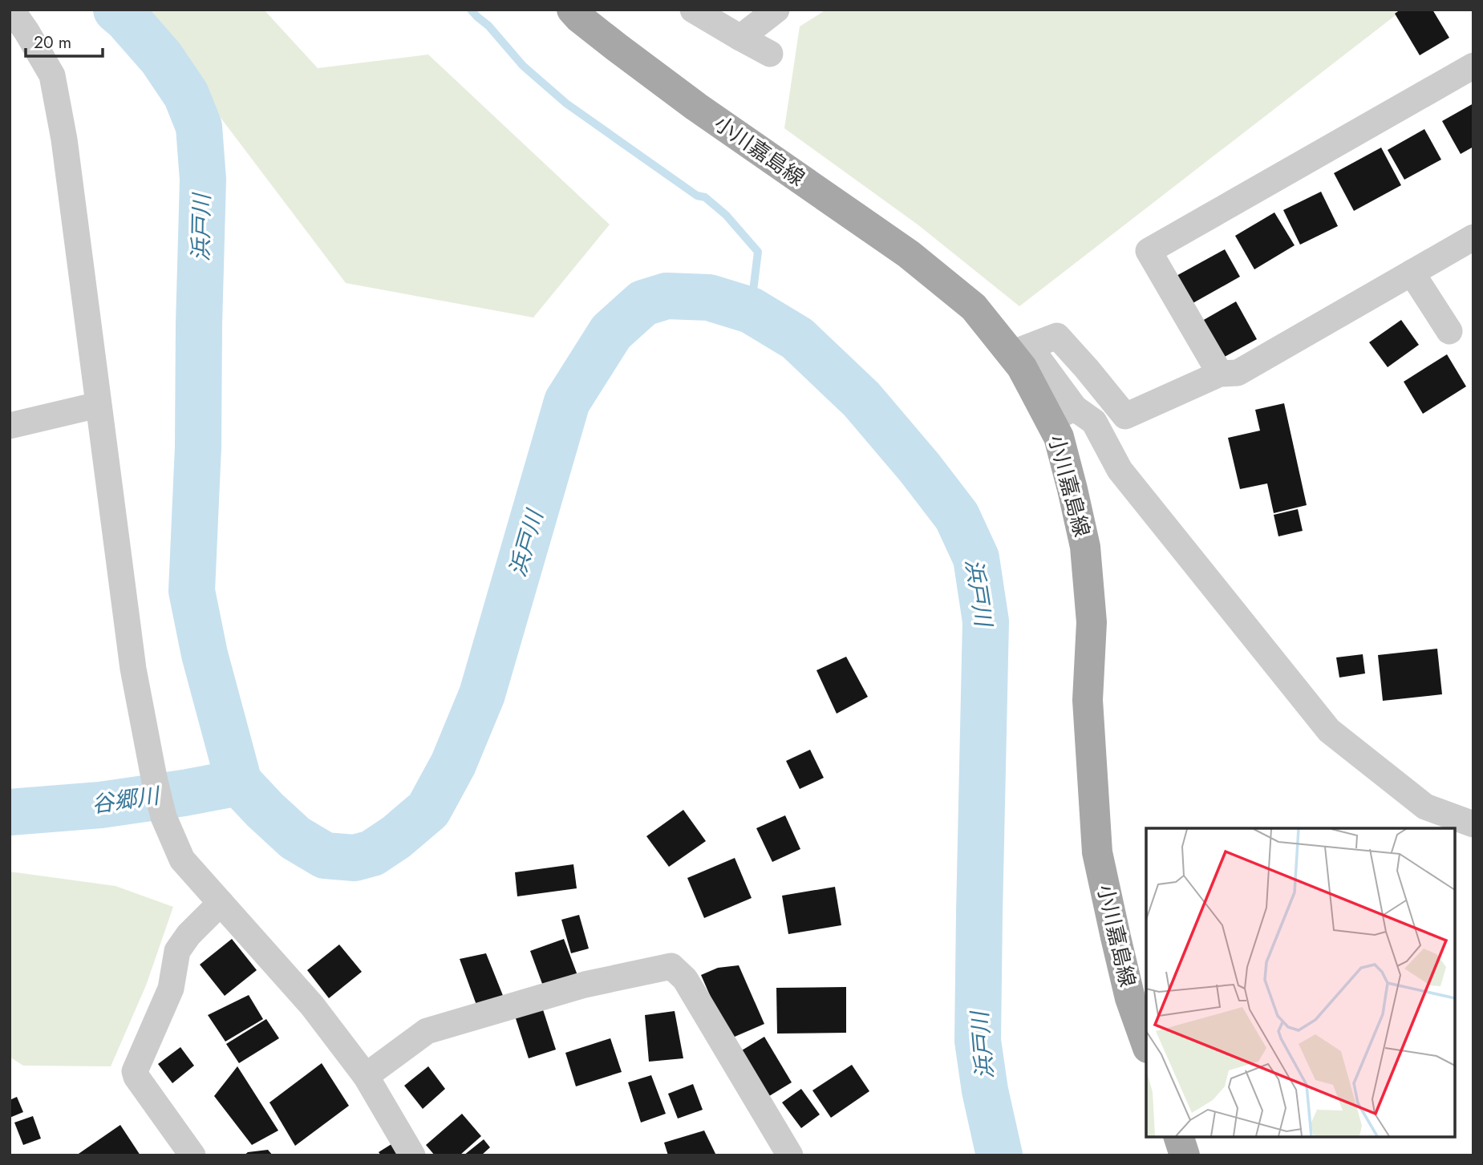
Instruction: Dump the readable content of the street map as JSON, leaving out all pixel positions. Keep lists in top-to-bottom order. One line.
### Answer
{"streets":{"main road":["小川嘉島線"]},"water":["浜戸川","谷郷川"],"scale_bar":"20 m"}
